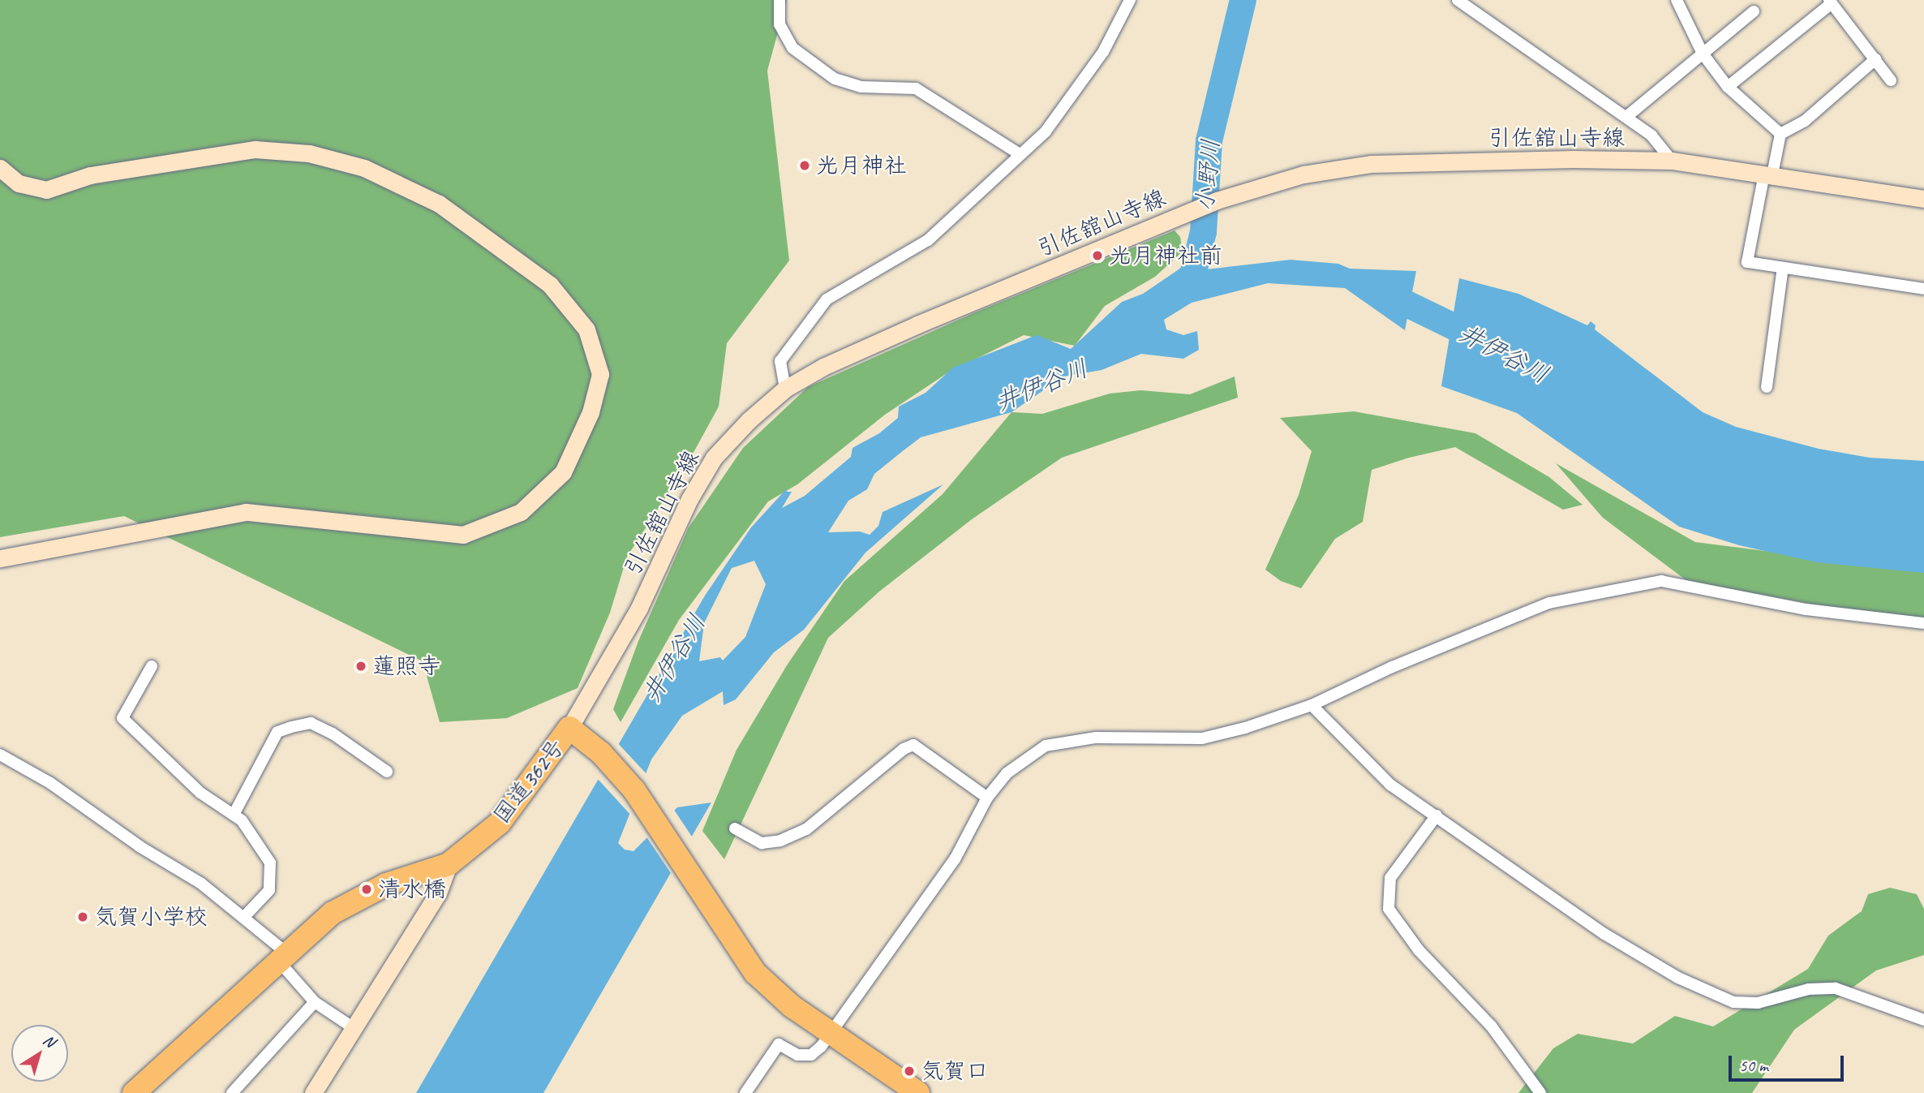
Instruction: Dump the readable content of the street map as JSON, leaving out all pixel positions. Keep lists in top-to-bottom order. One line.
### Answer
{"streets":{"highway":["国道362号"],"street":["引佐舘山寺線"]},"crossings":[["引佐舘山寺線","国道362号"]],"water":["小野川","井伊谷川"],"places":["光月神社","光月神社前","蓮照寺","清水橋","気賀小学校","気賀口"],"scale_bar":"50 m","north":"top right"}
